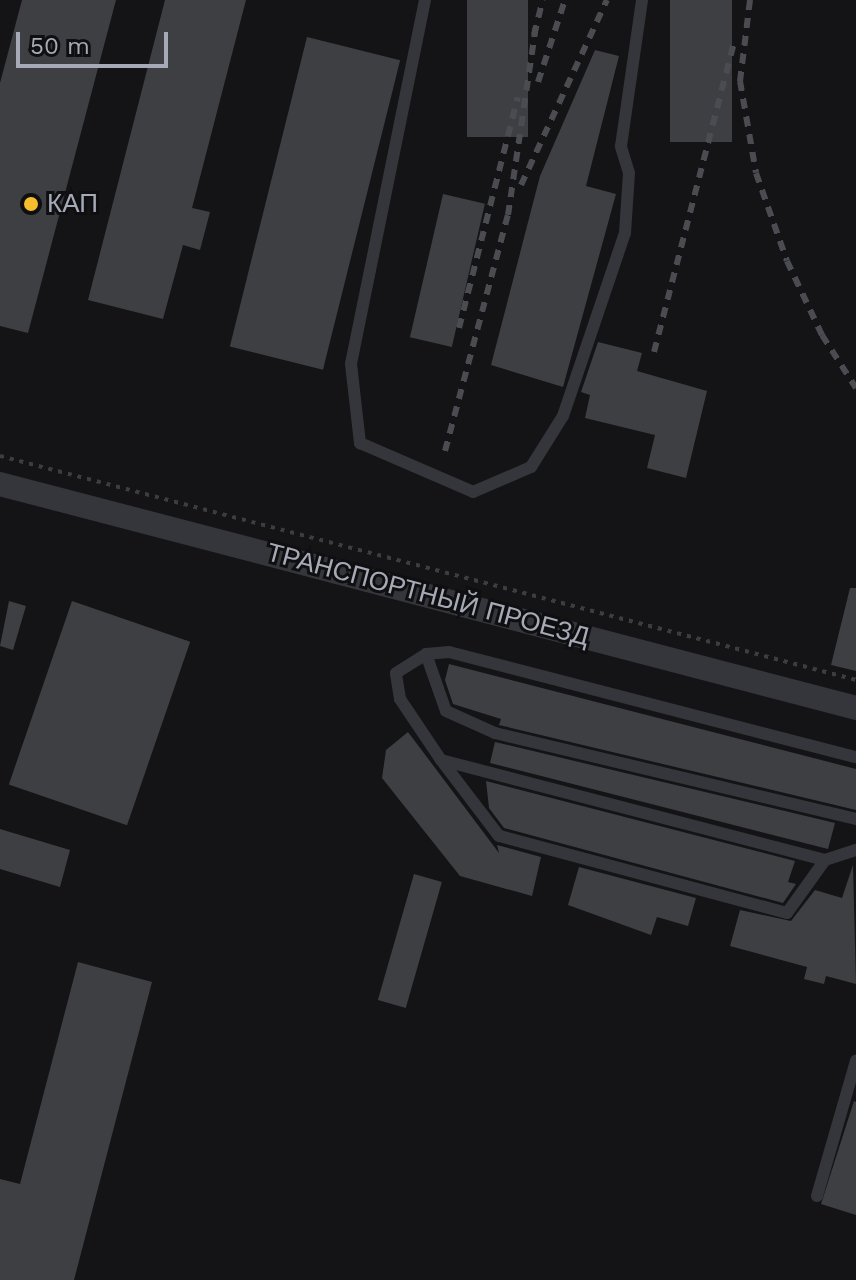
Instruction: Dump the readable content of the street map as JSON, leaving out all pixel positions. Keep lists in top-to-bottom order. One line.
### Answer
{"streets":{"street":["ТРАНСПОРТНЫЙ ПРОЕЗД"]},"places":["КАП"],"scale_bar":"50 m"}
